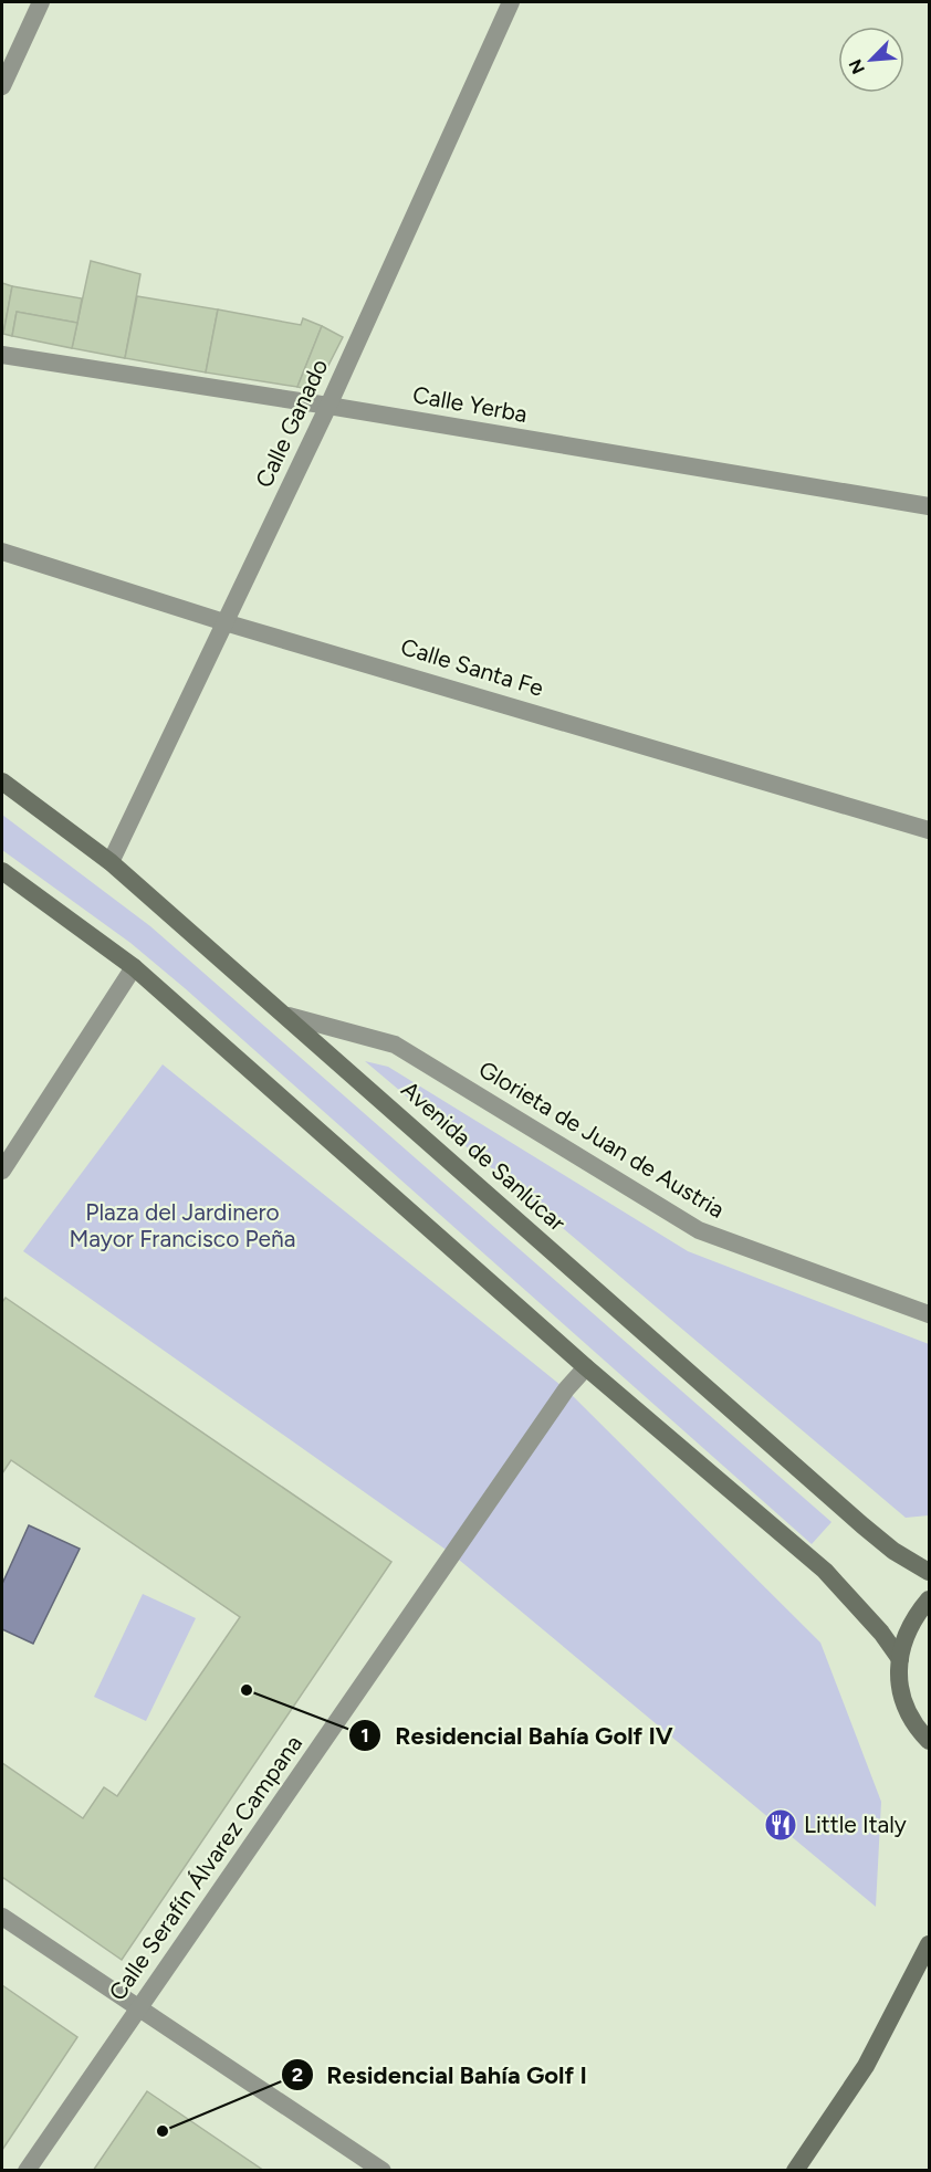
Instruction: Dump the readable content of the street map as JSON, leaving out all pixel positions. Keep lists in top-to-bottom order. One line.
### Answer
{"streets":{"main road":["Avenida de Sanlúcar"],"street":["Calle Yerba","Calle Ganado","Calle Santa Fe","Glorieta de Juan de Austria","Calle Serafín Álvarez Campana"]},"crossings":[["Calle Yerba","Calle Ganado"],["Calle Ganado","Calle Santa Fe"],["Calle Ganado","Avenida de Sanlúcar"],["Glorieta de Juan de Austria","Avenida de Sanlúcar"]],"parks":["Plaza del Jardinero Mayor Francisco Peña"],"places":{"other":["Residencial Bahía Golf IV","Residencial Bahía Golf I"],"restaurant":["Little Italy"]},"north":"bottom left"}
